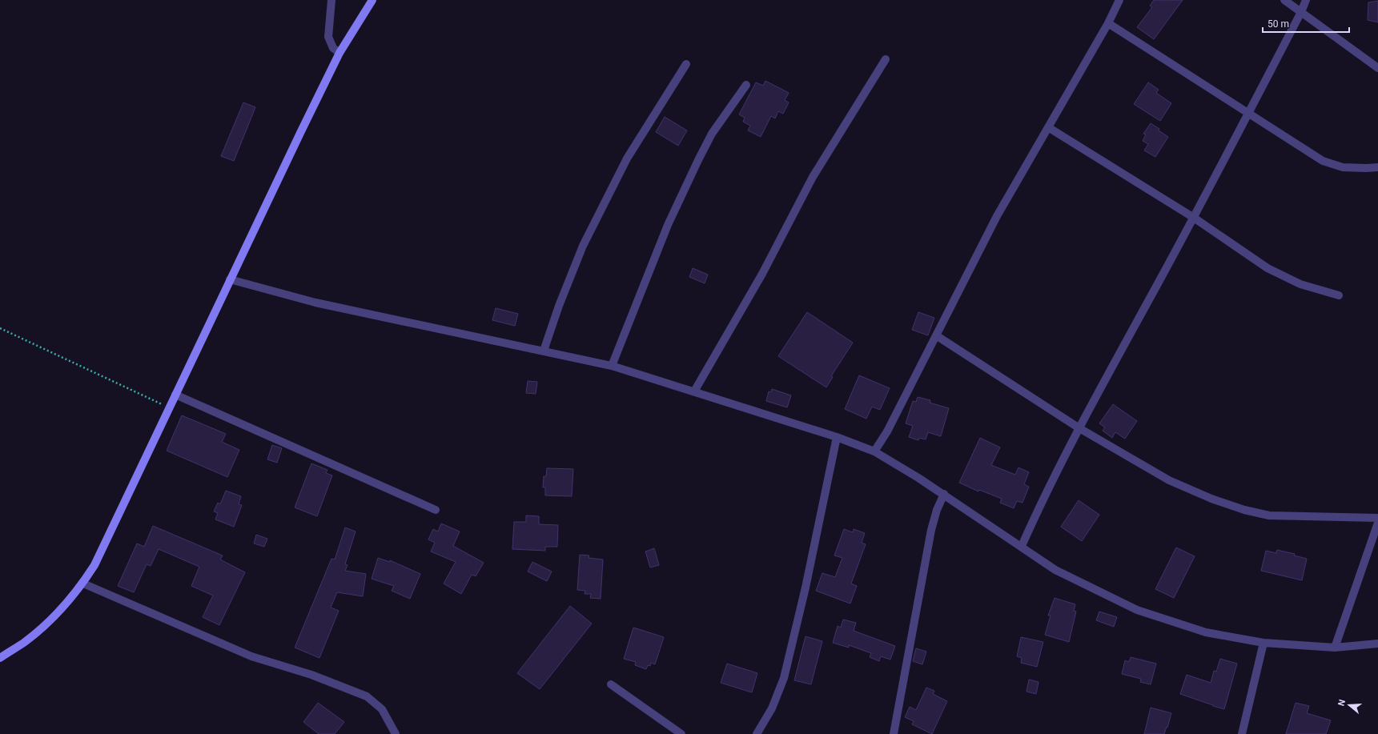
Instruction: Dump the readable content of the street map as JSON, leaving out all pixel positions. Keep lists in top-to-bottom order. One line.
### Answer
{"scale_bar":"50 m","north":"left"}
